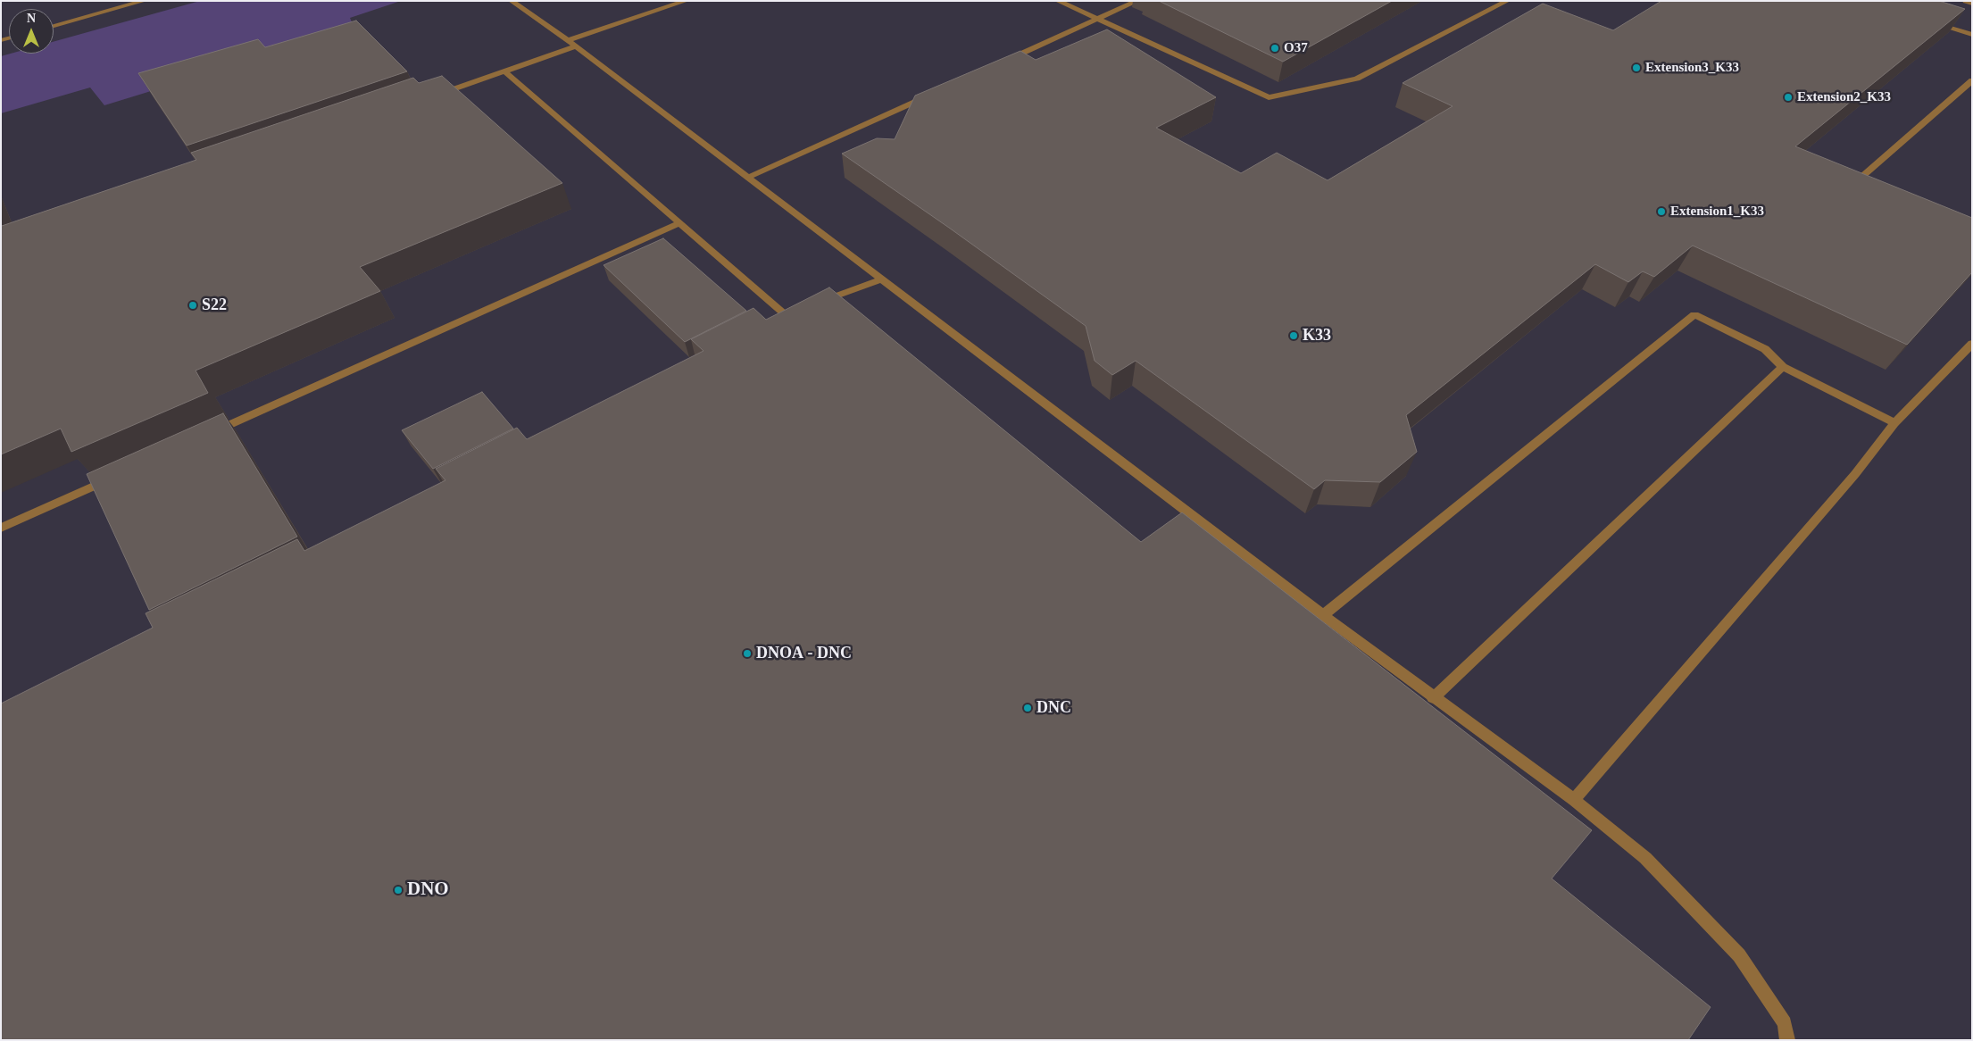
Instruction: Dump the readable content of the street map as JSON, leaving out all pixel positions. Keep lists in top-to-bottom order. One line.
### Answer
{"places":["O37","Extension3_K33","Extension2_K33","Extension1_K33","S22","K33","DNOA - DNC","DNC","DNO"],"north":"top"}
